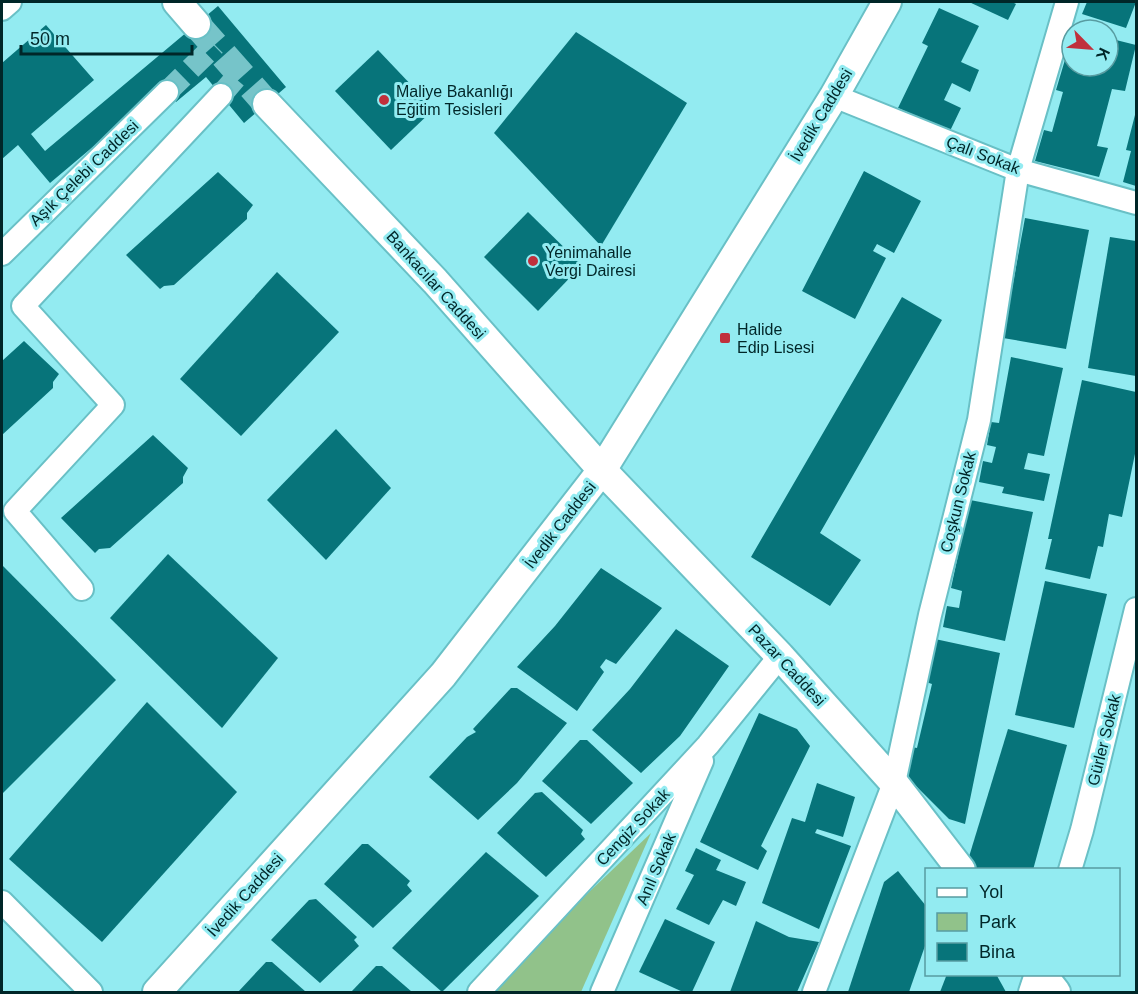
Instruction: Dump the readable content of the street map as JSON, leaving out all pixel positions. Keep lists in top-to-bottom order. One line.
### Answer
{"streets":{"main road":["İvedik Caddesi","Bankacılar Caddesi","Pazar Caddesi"],"street":["Çalı Sokak","Aşık Çelebi Caddesi","Coşkun Sokak","Gürler Sokak","Cengiz Sokak","Anıl Sokak"]},"crossings":[["İvedik Caddesi","Çalı Sokak"],["İvedik Caddesi","Bankacılar Caddesi"],["İvedik Caddesi","Pazar Caddesi"],["Çalı Sokak","Coşkun Sokak"],["Bankacılar Caddesi","Pazar Caddesi"],["Coşkun Sokak","Pazar Caddesi"],["Pazar Caddesi","Cengiz Sokak"],["Cengiz Sokak","Anıl Sokak"]],"places":{"other":["Maliye Bakanlığı Eğitim Tesisleri","Yenimahalle Vergi Dairesi"],"transit":["Halide Edip Lisesi"]},"legend":["Yol","Park","Bina"],"scale_bar":"50 m","north":"bottom right"}
